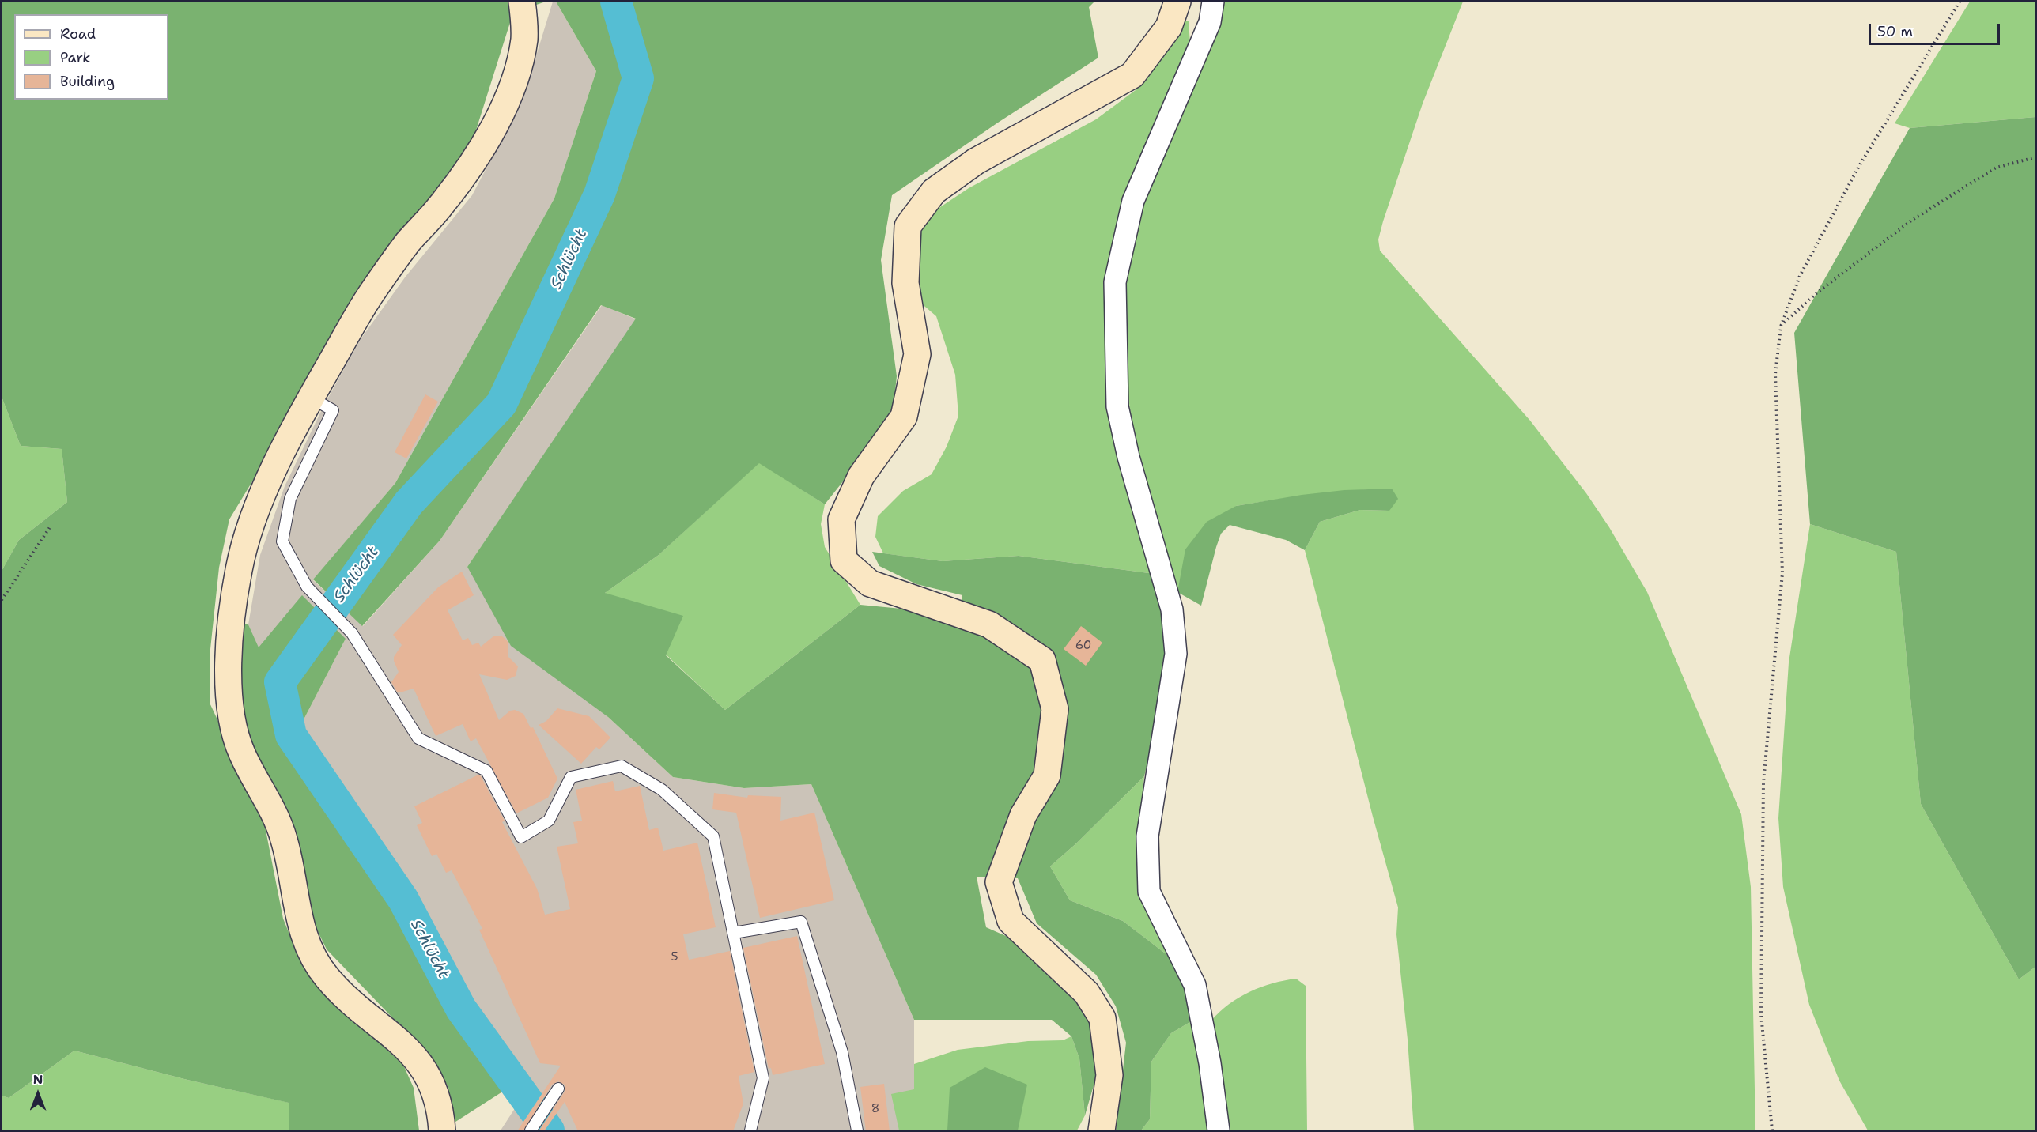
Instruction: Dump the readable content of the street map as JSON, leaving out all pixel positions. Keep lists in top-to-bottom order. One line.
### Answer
{"water":["Schlücht"],"house_numbers":["60","5","8"],"legend":["Road","Park","Building"],"scale_bar":"50 m","north":"top"}
